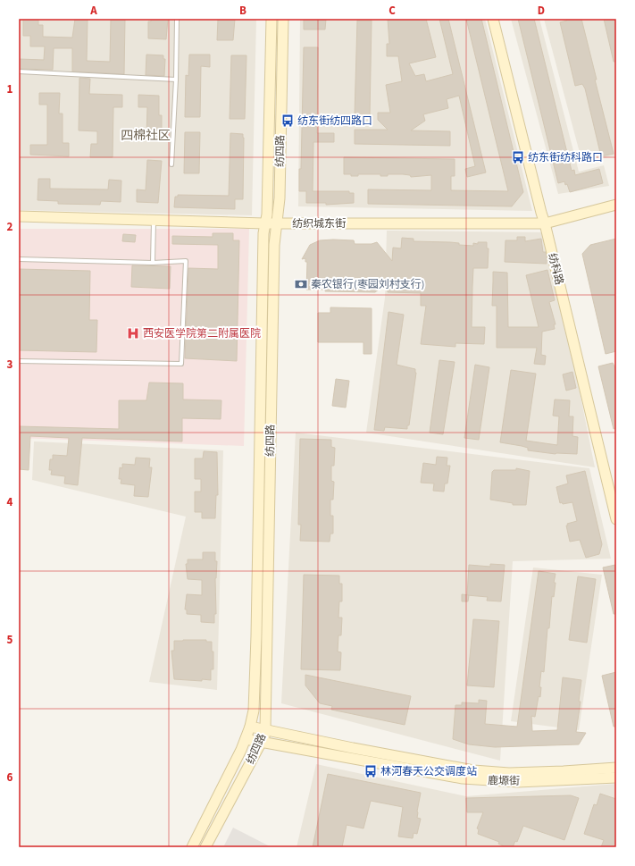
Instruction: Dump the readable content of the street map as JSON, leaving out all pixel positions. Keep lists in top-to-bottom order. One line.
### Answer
{"streets":{"street":["纺四路","纺织城东街","纺科路","鹿塬街"]},"crossings":[["纺四路","纺织城东街"],["纺四路","鹿塬街"],["纺织城东街","纺科路"]],"districts":["四棉社区"],"places":{"bus stop":["纺东街纺四路口","纺东街纺科路口","林河春天公交调度站"],"bank":["秦农银行(枣园刘村支行)"],"hospital":["西安医学院第二附属医院"]},"grid":{"columns":["A","B","C","D"],"rows":["1","2","3","4","5","6"]}}
